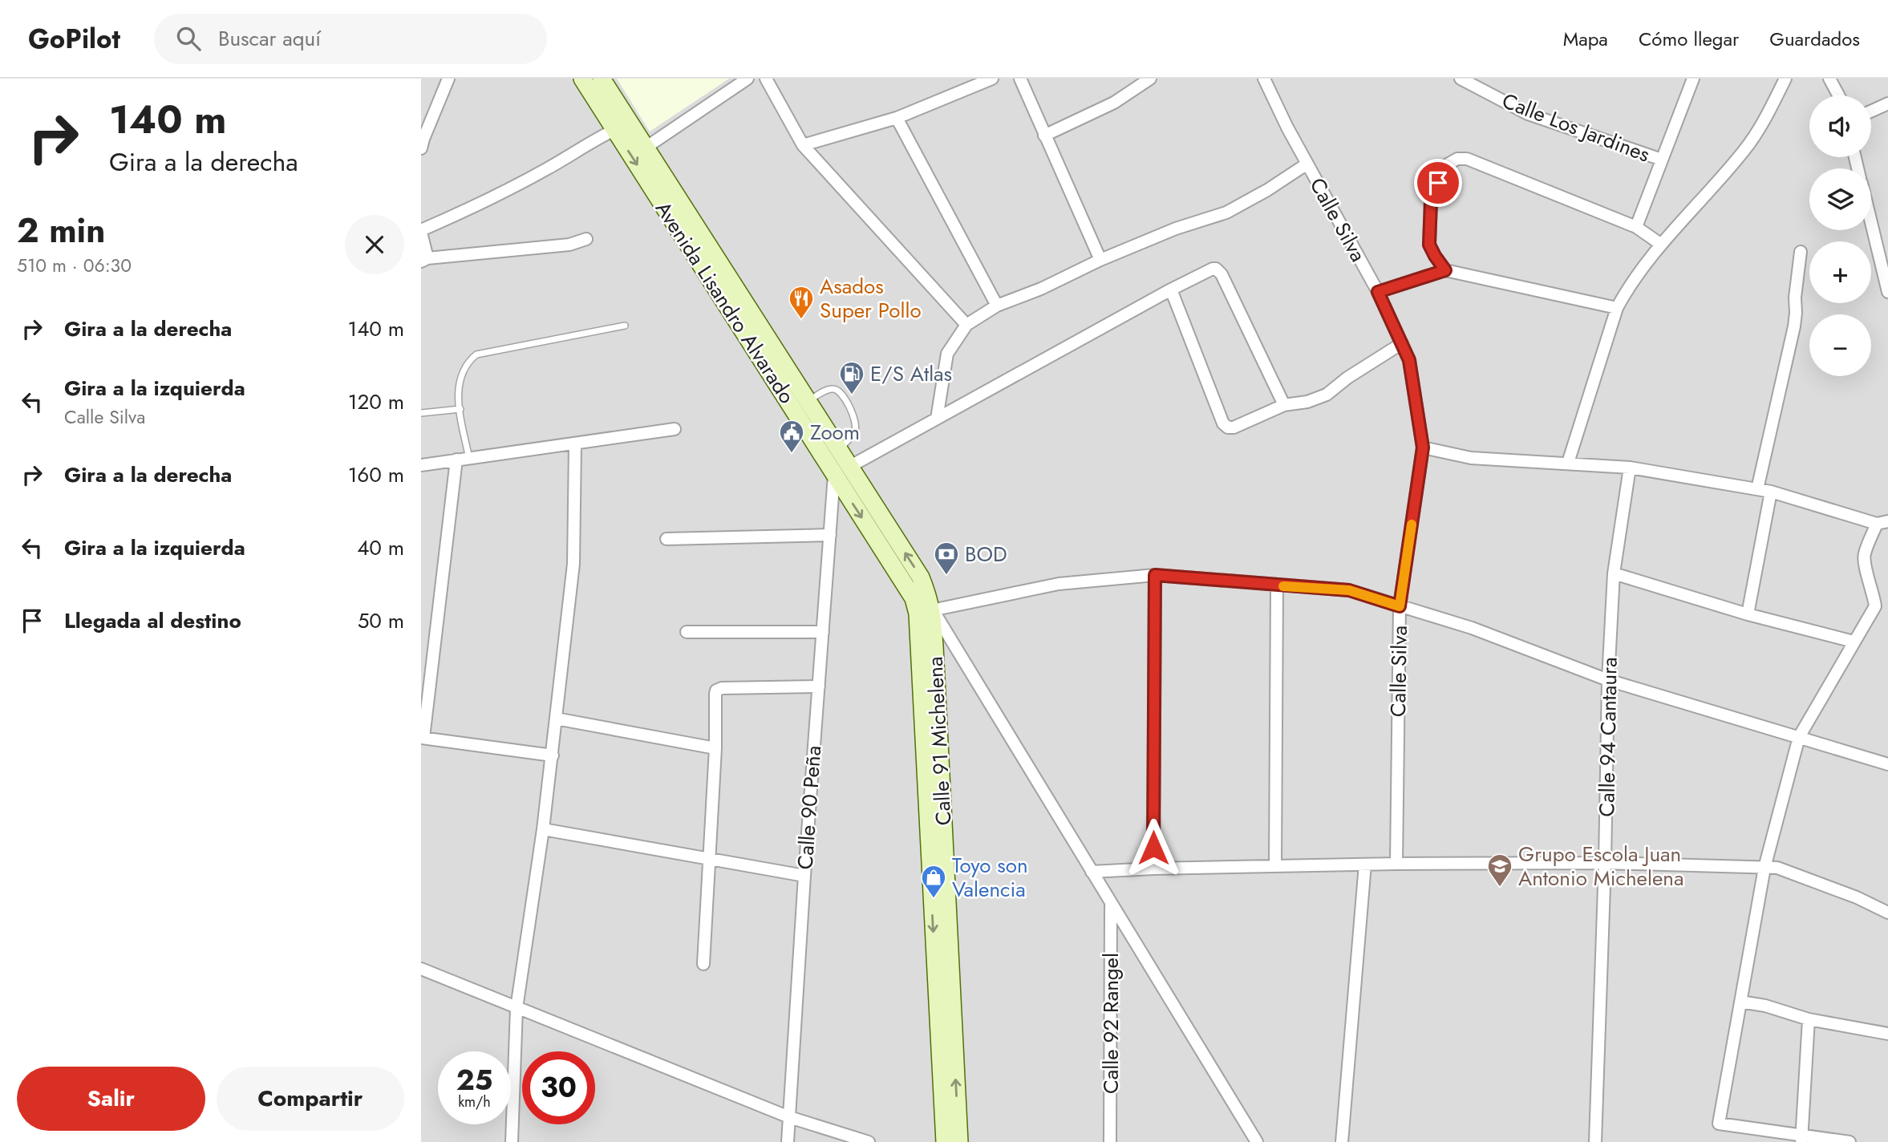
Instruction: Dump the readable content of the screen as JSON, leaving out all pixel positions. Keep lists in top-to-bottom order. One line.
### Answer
{"streets":{"street":["Calle Los Jardines","Calle Silva","Avenida Lisandro Alvarado","Calle 94 Cantaura","Calle 91 Michelena","Calle 90 Peña","Calle 92 Rangel"]},"crossings":[["Avenida Lisandro Alvarado","Calle 91 Michelena"],["Avenida Lisandro Alvarado","Calle 90 Peña"]],"places":{"restaurant":["Asados Super Pollo"],"fuel station":["E/S Atlas"],"public building":["Zoom"],"bank":["BOD"],"school or university":["Grupo Escola Juan Antonio Michelena"],"shop":["Toyo son Valencia"]},"page":{"header":"GoPilot","search":"Buscar aquí","nav":["Mapa","Cómo llegar","Guardados"],"turn":["140 m","Gira a la derecha"],"map_buttons":["+","−"],"heading":["2 min","510 m · 06:30"],"list":[{"name":"Gira a la derecha","value":"140 m"},{"name":"Gira a la izquierda","note":"Calle Silva","value":"120 m"},{"name":"Gira a la derecha","value":"160 m"},{"name":"Gira a la izquierda","value":"40 m"},{"name":"Llegada al destino","value":"50 m"}],"speed":"25 km/h","limit":"30","buttons":["Salir","Compartir"]}}
